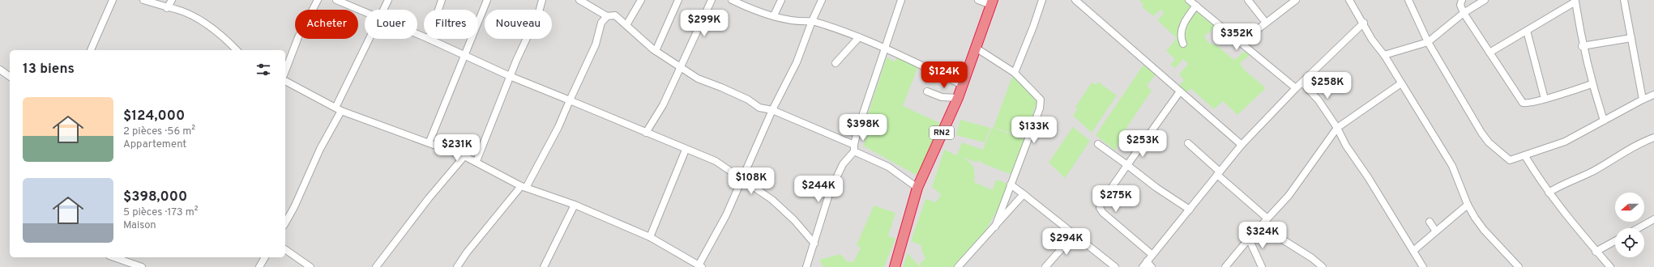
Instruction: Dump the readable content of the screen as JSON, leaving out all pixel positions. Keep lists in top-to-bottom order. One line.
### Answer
{"streets":{"highway":["RN2"]},"north":"left","page":{"price":["$299K","$352K","$124K","$258K","$398K","$133K","$253K","$231K","$108K","$244K","$275K","$324K","$294K"],"chip":["Acheter","Louer","Filtres","Nouveau"],"heading":"13 biens","list":[{"name":"$124,000","note":"2 pièces · 56 m² · Appartement"},{"name":"$398,000","note":"5 pièces · 173 m² · Maison"}]}}
